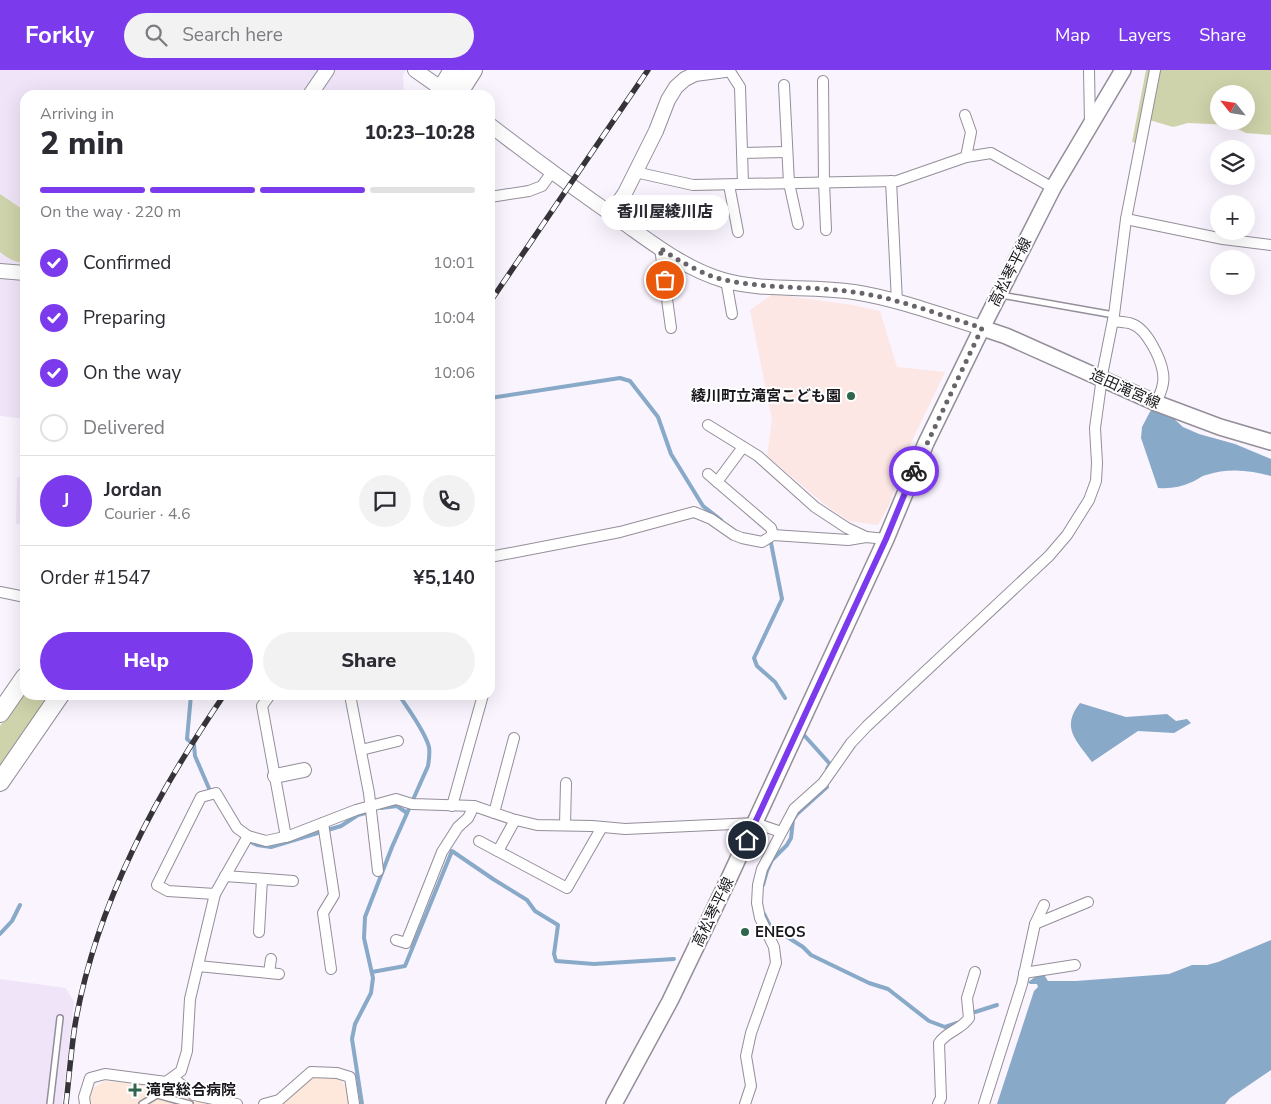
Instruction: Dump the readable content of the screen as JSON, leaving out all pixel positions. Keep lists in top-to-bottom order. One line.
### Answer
{"streets":{"main road":["高松琴平線","造田滝宮線"]},"crossings":[["高松琴平線","造田滝宮線"]],"places":{"other":["香川屋綾川店","綾川町立滝宮こども園","ENEOS"],"health":["滝宮総合病院"]},"north":"top left","page":{"header":"Forkly","search":"Search here","nav":["Map","Layers","Share"],"map_buttons":["+","−"],"heading":["2 min","Arriving in","10:23–10:28"],"panel":["Jordan","Courier · 4.6","Order #1547","¥5,140"],"bar":"On the way · 220 m","bubble":"香川屋綾川店","list":[["Confirmed","10:01"],["Preparing","10:04"],["On the way","10:06"],"Delivered"],"round":"J","buttons":["Help","Share"]}}
